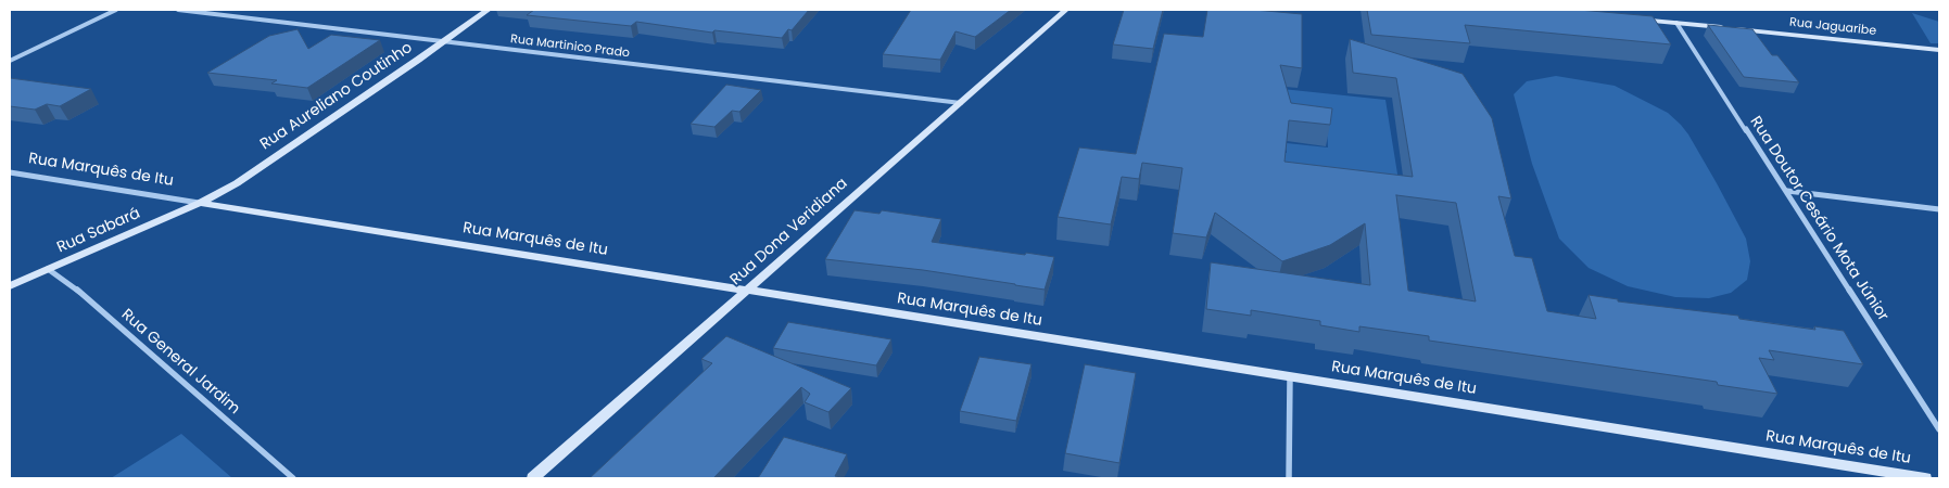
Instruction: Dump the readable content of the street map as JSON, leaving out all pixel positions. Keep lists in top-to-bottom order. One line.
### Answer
{"streets":{"street":["Rua Jaguaribe","Rua Martinico Prado","Rua Aureliano Coutinho","Rua Marquês de Itu","Rua Doutor Cesário Mota Júnior","Rua Sabará","Rua Dona Veridiana","Rua General Jardim"]},"crossings":[["Rua Jaguaribe","Rua Doutor Cesário Mota Júnior"],["Rua Martinico Prado","Rua Aureliano Coutinho"],["Rua Martinico Prado","Rua Dona Veridiana"],["Rua Aureliano Coutinho","Rua Marquês de Itu"],["Rua Aureliano Coutinho","Rua Sabará"],["Rua Marquês de Itu","Rua Sabará"],["Rua Marquês de Itu","Rua Dona Veridiana"],["Rua Sabará","Rua General Jardim"]]}
